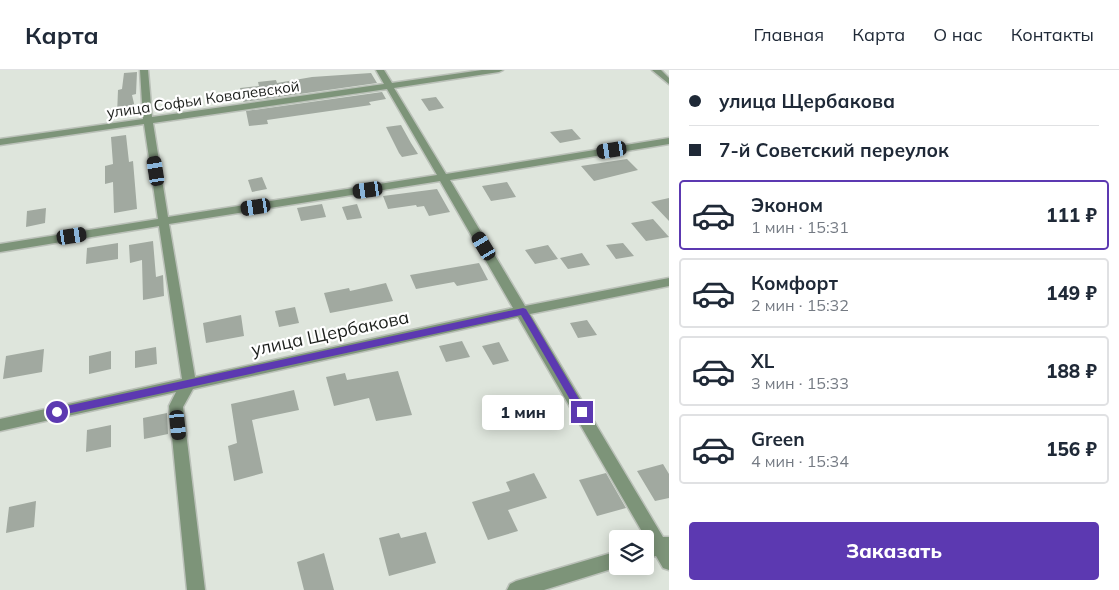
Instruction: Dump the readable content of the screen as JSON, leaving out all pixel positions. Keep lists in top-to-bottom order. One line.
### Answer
{"streets":{"street":["улица Софьи Ковалевской","улица Щербакова"]},"page":{"header":"Карта","nav":["Главная","Карта","О нас","Контакты"],"banner":["улица Щербакова","7-й Советский переулок"],"list":[{"name":"Эконом","note":"1 мин · 15:31","value":"111 ₽"},{"name":"Комфорт","note":"2 мин · 15:32","value":"149 ₽"},{"name":"XL","note":"3 мин · 15:33","value":"188 ₽"},{"name":"Green","note":"4 мин · 15:34","value":"156 ₽"}],"bubble":"1 мин","buttons":"Заказать"}}
